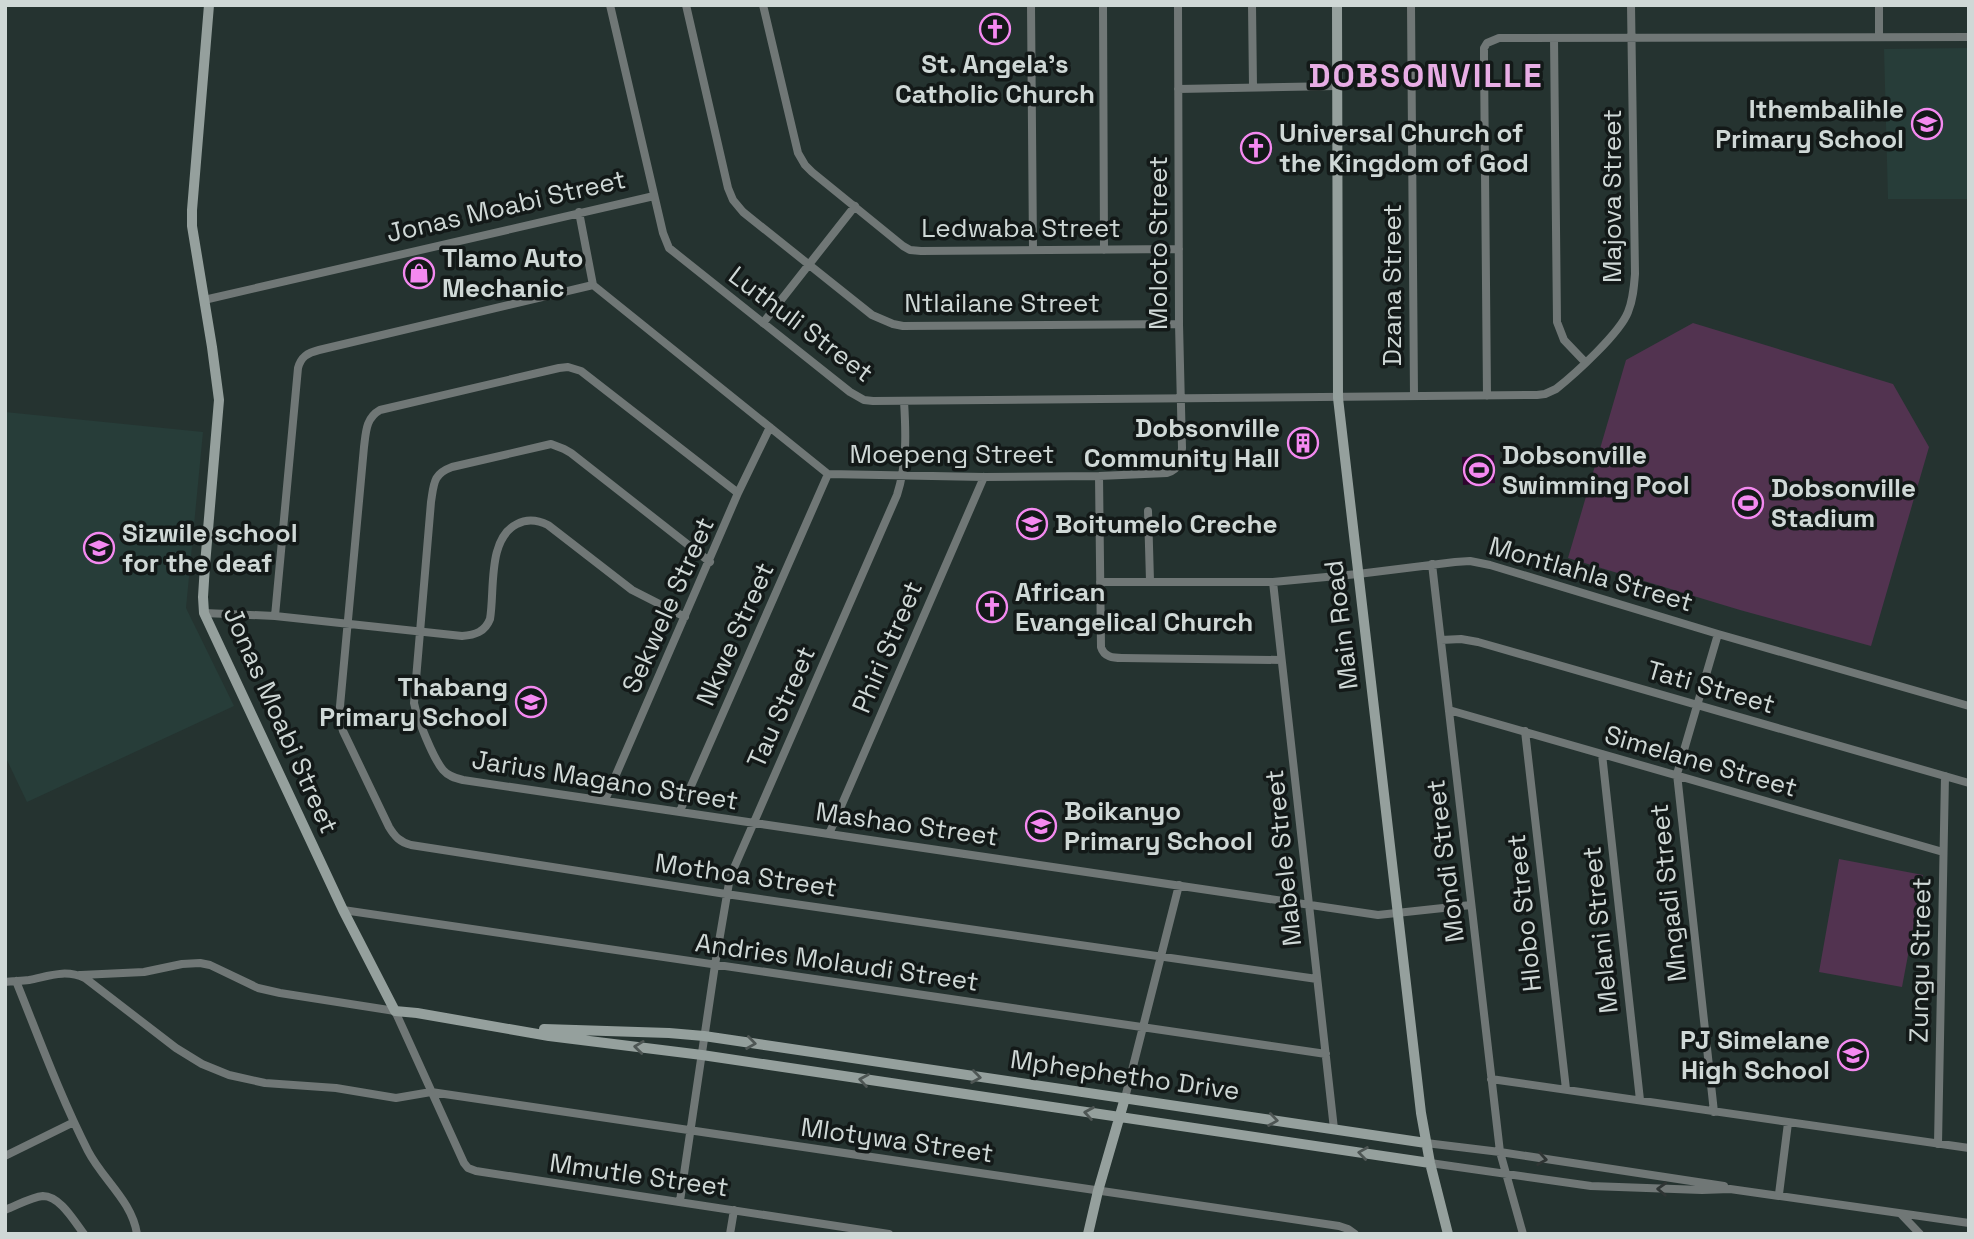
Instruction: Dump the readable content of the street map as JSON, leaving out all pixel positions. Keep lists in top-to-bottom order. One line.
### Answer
{"streets":{"street":["Majova Street","Jonas Moabi Street","Ledwaba Street","Moloto Street","Dzana Street","Ntlailane Street","Luthuli Street","Moepeng Street","Montlahla Street","Sekwele Street","Main Road","Nkwe Street","Phiri Street","Tati Street","Tau Street","Simelane Street","Jarius Magano Street","Mashao Street","Mabele Street","Mondi Street","Mothoa Street","Mngadi Street","Hlobo Street","Melani Street","Zungu Street","Andries Molaudi Street","Mphephetho Drive","Mlotywa Street","Mmutle Street"]},"crossings":[["Majova Street","Dzana Street"],["Majova Street","Luthuli Street"],["Majova Street","Main Road"],["Jonas Moabi Street","Luthuli Street"],["Jonas Moabi Street","Andries Molaudi Street"],["Jonas Moabi Street","Mphephetho Drive"],["Jonas Moabi Street","Mlotywa Street"],["Jonas Moabi Street","Mmutle Street"],["Ledwaba Street","Moloto Street"],["Moloto Street","Ntlailane Street"],["Moloto Street","Luthuli Street"],["Moloto Street","Moepeng Street"],["Luthuli Street","Main Road"],["Luthuli Street","Tau Street"],["Moepeng Street","Sekwele Street"],["Moepeng Street","Nkwe Street"],["Moepeng Street","Phiri Street"],["Moepeng Street","Tau Street"],["Montlahla Street","Main Road"],["Montlahla Street","Mabele Street"],["Montlahla Street","Mondi Street"],["Montlahla Street","Mngadi Street"],["Sekwele Street","Jarius Magano Street"],["Main Road","Mashao Street"],["Main Road","Mphephetho Drive"],["Nkwe Street","Jarius Magano Street"],["Phiri Street","Mashao Street"],["Tati Street","Mondi Street"],["Tati Street","Mngadi Street"],["Tati Street","Zungu Street"],["Tau Street","Jarius Magano Street"],["Tau Street","Mashao Street"],["Tau Street","Mothoa Street"],["Tau Street","Andries Molaudi Street"],["Tau Street","Mphephetho Drive"],["Tau Street","Mlotywa Street"],["Tau Street","Mmutle Street"],["Simelane Street","Mondi Street"],["Simelane Street","Mngadi Street"],["Simelane Street","Hlobo Street"],["Simelane Street","Melani Street"],["Simelane Street","Zungu Street"],["Jarius Magano Street","Mashao Street"],["Mashao Street","Mabele Street"],["Mashao Street","Mondi Street"],["Mabele Street","Mothoa Street"],["Mabele Street","Andries Molaudi Street"],["Mabele Street","Mphephetho Drive"],["Mondi Street","Mphephetho Drive"],["Mlotywa Street","Mmutle Street"]],"districts":["DOBSONVILLE"],"places":{"church":["St. Angela's Catholic Church","Universal Church of the Kingdom of God","African Evangelical Church"],"school or university":["Ithembalihle Primary School","Boitumelo Creche","Sizwile school for the deaf","Thabang Primary School","Boikanyo Primary School","PJ Simelane High School"],"shop":["Tlamo Auto Mechanic"],"building":["Dobsonville Community Hall"],"sports":["Dobsonville Swimming Pool","Dobsonville Stadium"]}}
